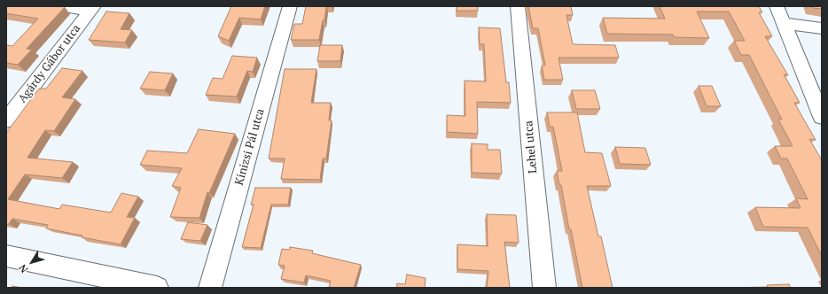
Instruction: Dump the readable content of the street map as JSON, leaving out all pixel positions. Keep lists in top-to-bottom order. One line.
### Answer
{"streets":{"street":["Agárdy Gábor utca","Kinizsi Pál utca","Lehel utca"]},"north":"bottom left"}
